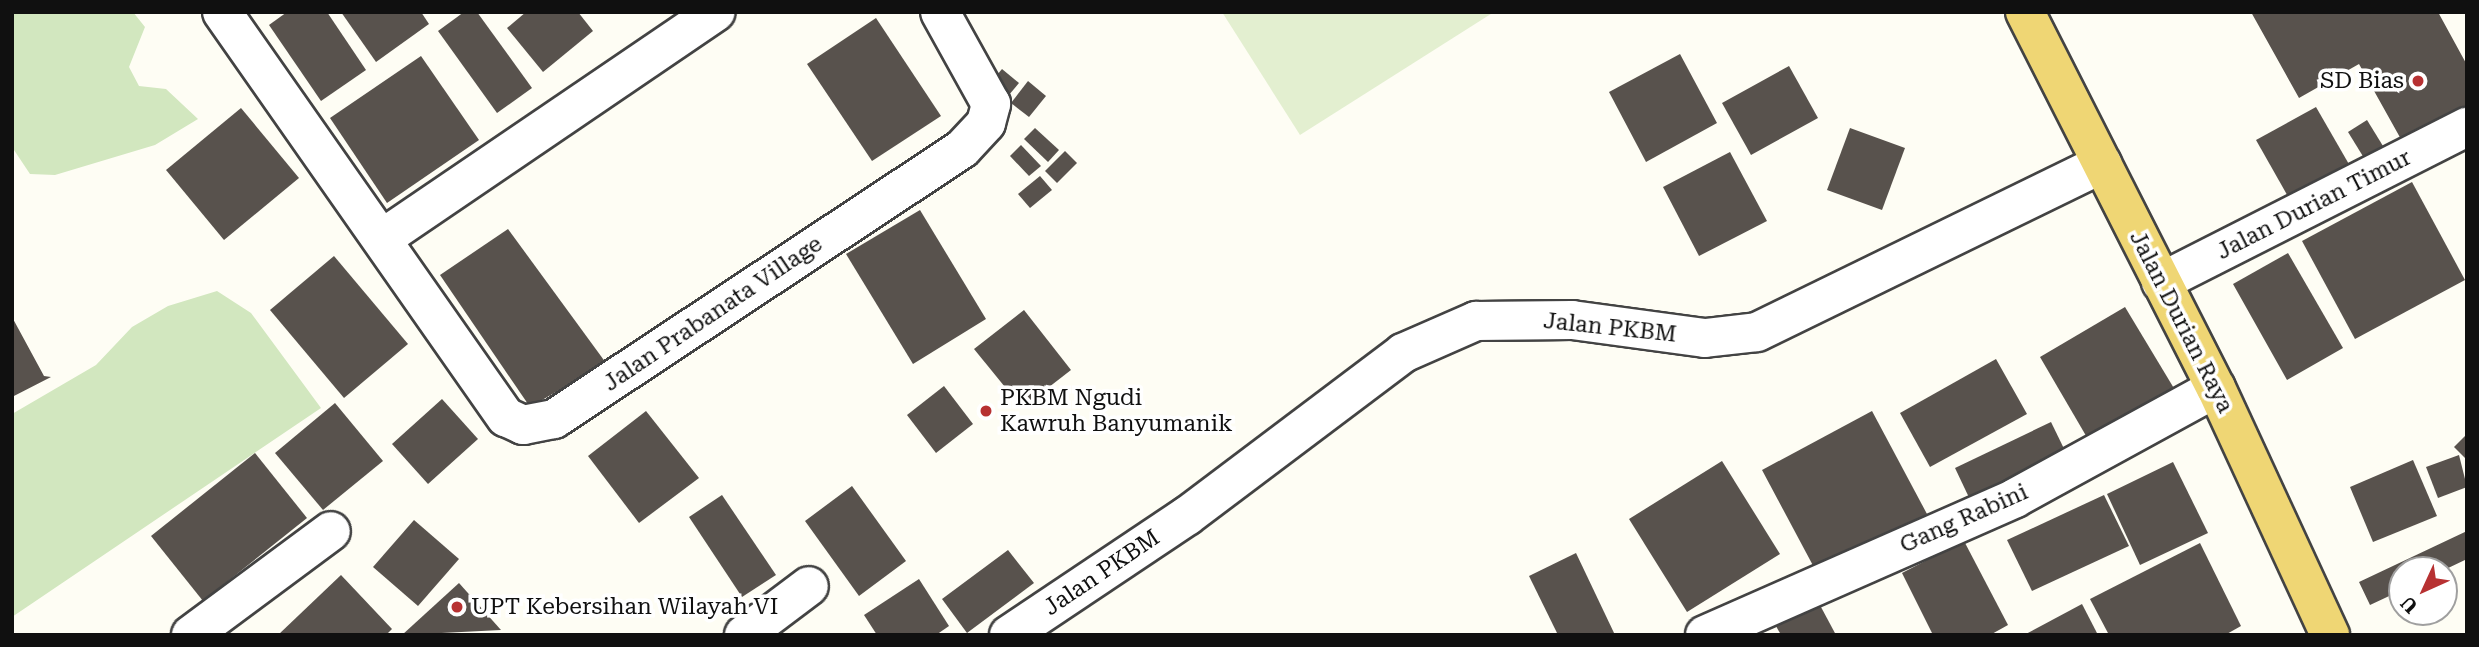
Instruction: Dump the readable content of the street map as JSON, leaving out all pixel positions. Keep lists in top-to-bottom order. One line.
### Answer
{"streets":{"main road":["Jalan Durian Raya"],"street":["Jalan Durian Timur","Jalan Prabanata Village","Jalan PKBM","Gang Rabini"]},"crossings":[["Jalan Durian Timur","Jalan Durian Raya"],["Jalan Durian Raya","Jalan PKBM"],["Jalan Durian Raya","Gang Rabini"]],"places":["SD Bias","PKBM Ngudi Kawruh Banyumanik","UPT Kebersihan Wilayah VI"],"north":"bottom left"}
